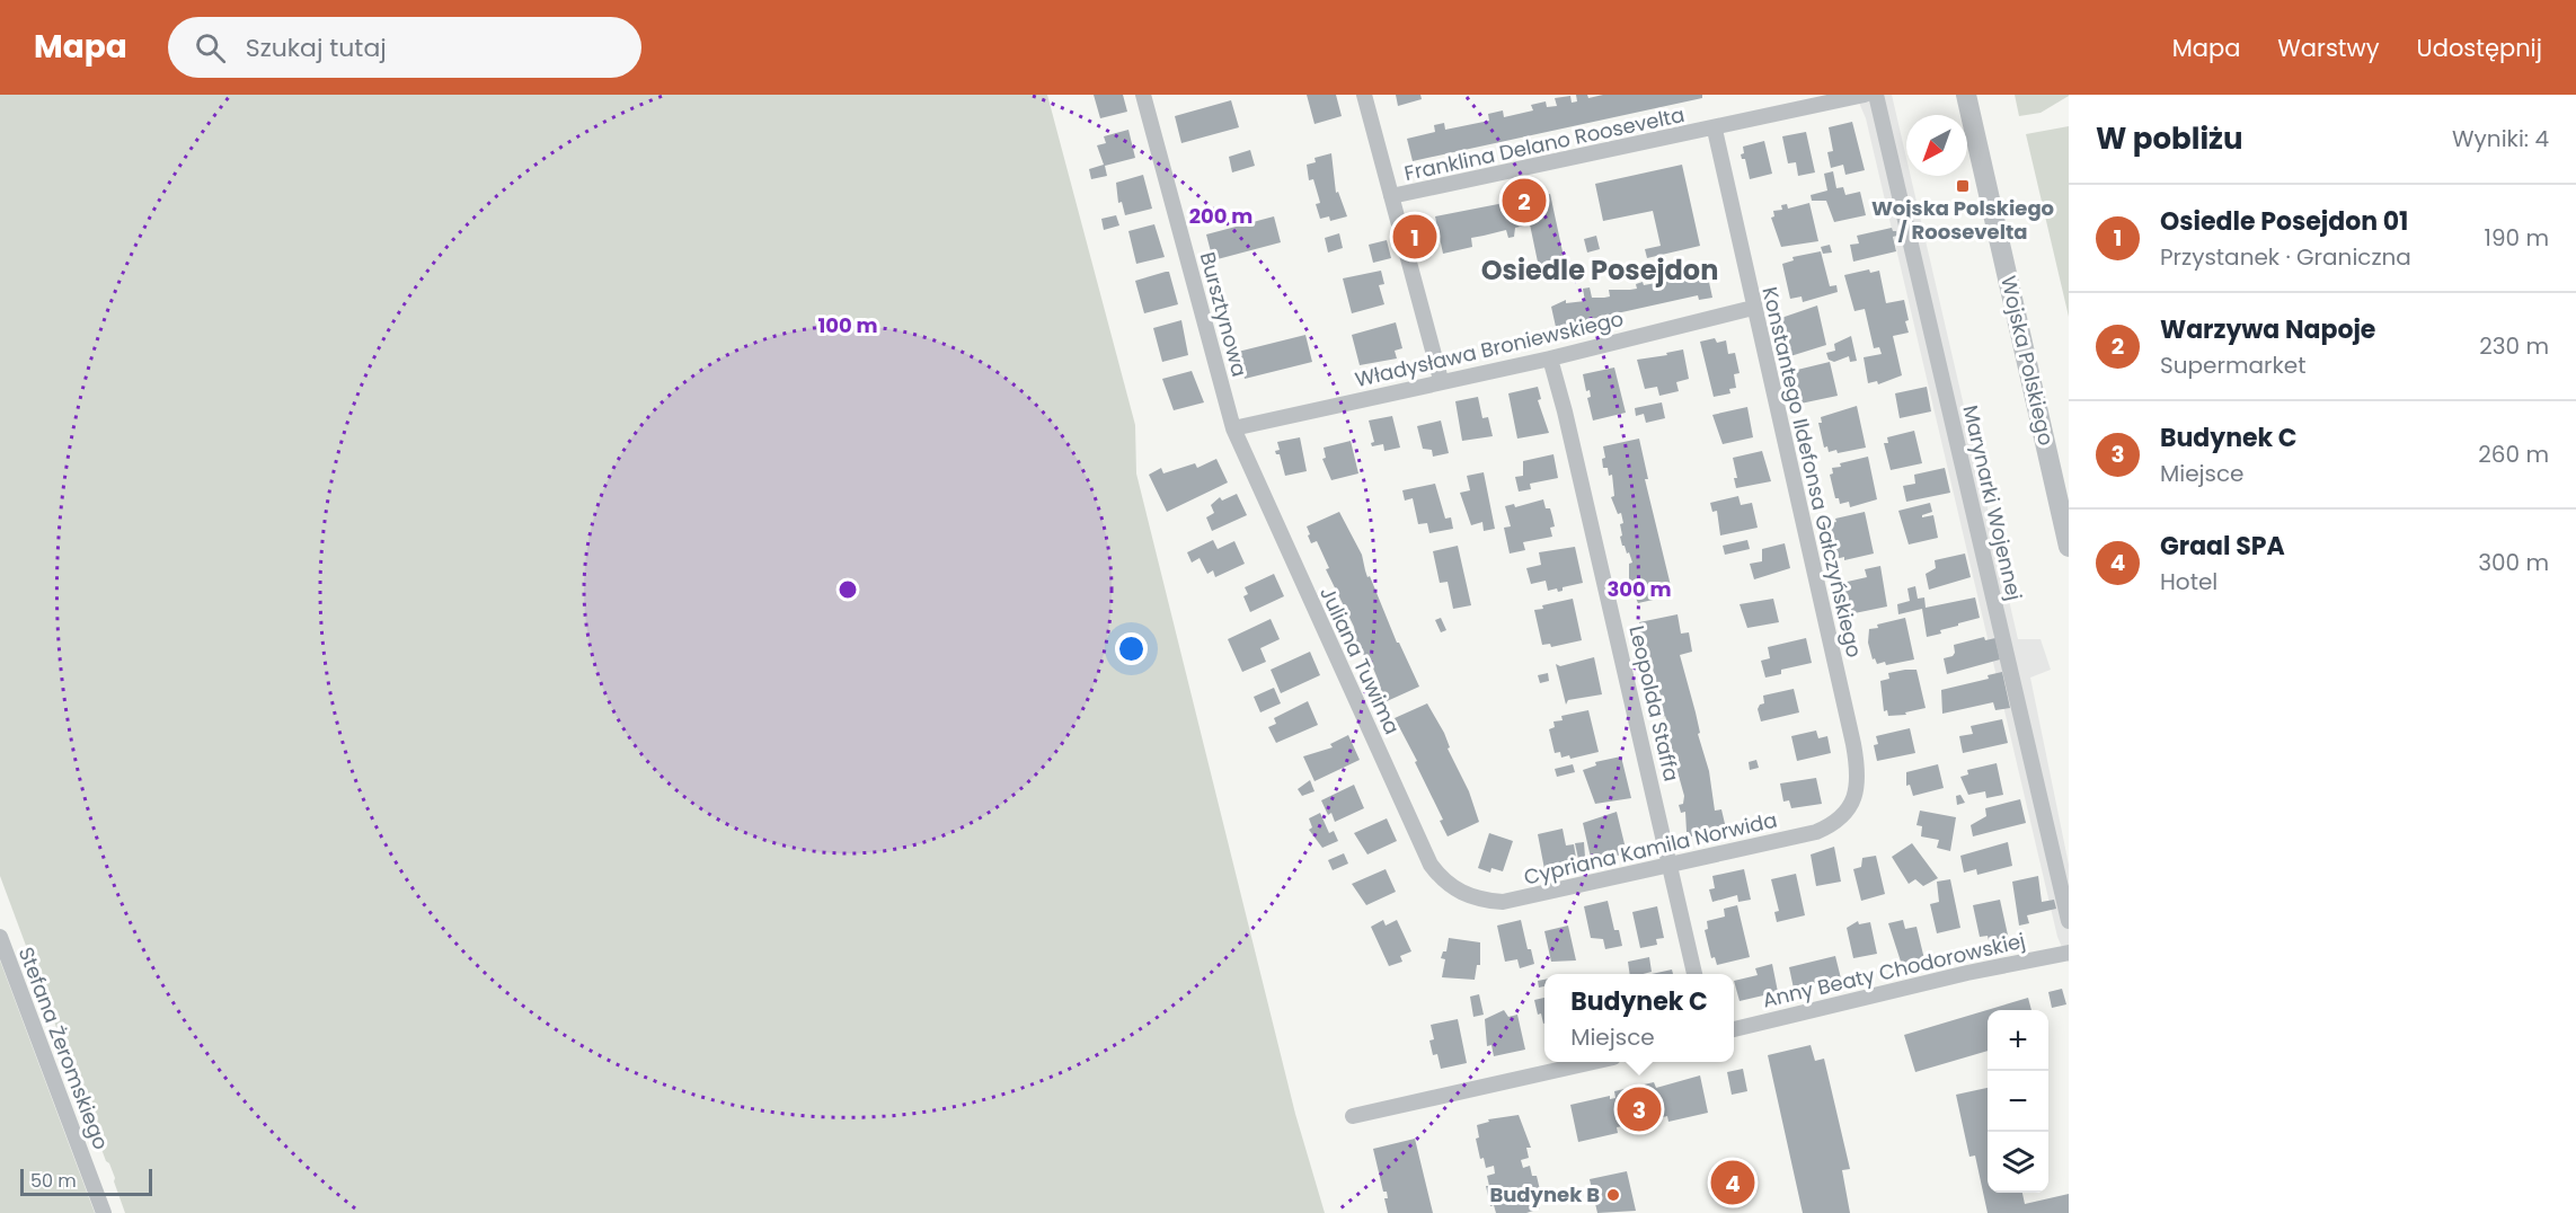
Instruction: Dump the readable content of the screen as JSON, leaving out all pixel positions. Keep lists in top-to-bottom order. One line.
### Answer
{"streets":{"street":["Franklina Delano Roosevelta","Bursztynowa","Władysława Broniewskiego","Wojska Polskiego","Konstantego Ildefonsa Gałczyńskiego","Marynarki Wojennej","Juliana Tuwima","Leopolda Staffa","Cypriana Kamila Norwida","Anny Beaty Chodorowskiej","Stefana Żeromskiego"]},"crossings":[["Franklina Delano Roosevelta","Konstantego Ildefonsa Gałczyńskiego"],["Bursztynowa","Władysława Broniewskiego"],["Bursztynowa","Juliana Tuwima"],["Władysława Broniewskiego","Konstantego Ildefonsa Gałczyńskiego"],["Władysława Broniewskiego","Juliana Tuwima"],["Władysława Broniewskiego","Leopolda Staffa"],["Konstantego Ildefonsa Gałczyńskiego","Cypriana Kamila Norwida"],["Juliana Tuwima","Cypriana Kamila Norwida"],["Leopolda Staffa","Cypriana Kamila Norwida"]],"districts":["Osiedle Posejdon"],"places":{"transit":["Wojska Polskiego / Roosevelta"],"other":["Budynek B"]},"scale_bar":"50 m","north":"bottom left","page":{"header":"Mapa","search":"Szukaj tutaj","nav":["Mapa","Warstwy","Udostępnij"],"heading":["W pobliżu","Wyniki: 4"],"pins":["2","1","3","4"],"list":[{"mark":"1","name":"Osiedle Posejdon 01","note":"Przystanek · Graniczna","value":"190 m"},{"mark":"2","name":"Warzywa Napoje","note":"Supermarket","value":"230 m"},{"mark":"3","name":"Budynek C","note":"Miejsce","value":"260 m"},{"mark":"4","name":"Graal SPA","note":"Hotel","value":"300 m"}],"popup":["Budynek C","Miejsce"],"map_buttons":["+","−"],"scale":"50 m"},"rings":["200 m","100 m","300 m"]}
